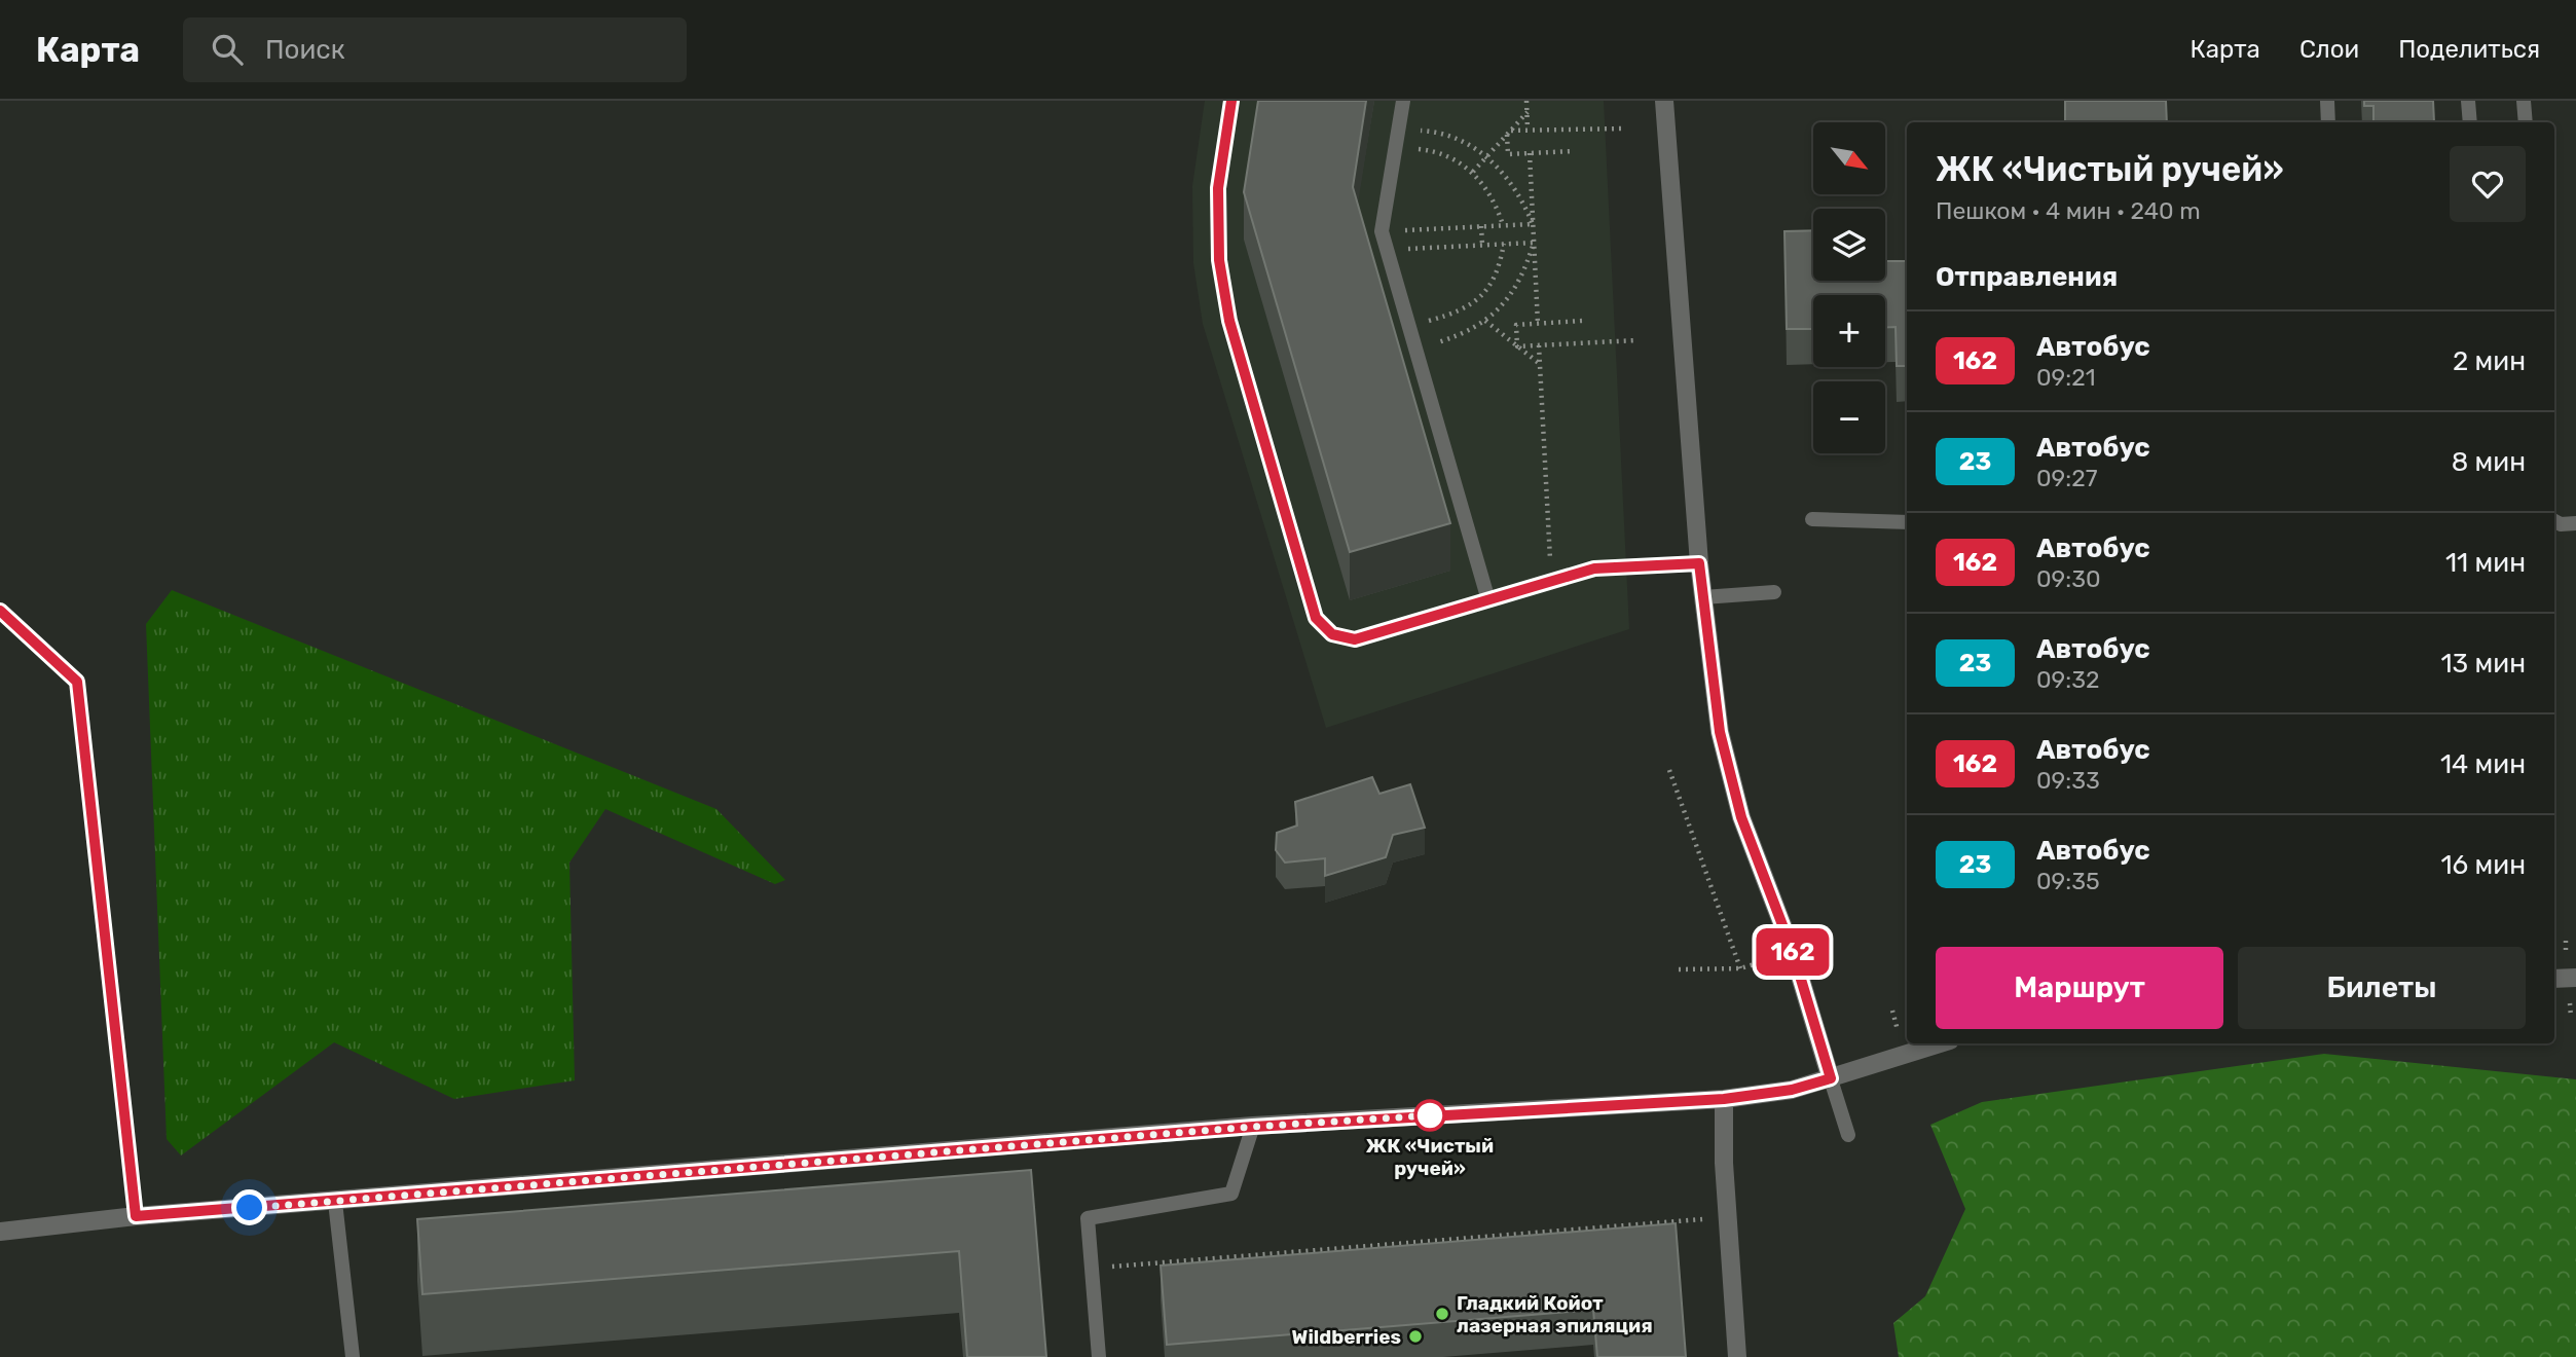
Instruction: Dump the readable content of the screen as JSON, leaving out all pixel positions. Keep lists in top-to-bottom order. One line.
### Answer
{"places":["ЖК «Чистый ручей»","Гладкий Койот лазерная эпиляция","Wildberries"],"lines":["bus line 162"],"north":"bottom right","page":{"header":"Карта","search":"Поиск","nav":["Карта","Слои","Поделиться"],"on_map":"162","map_buttons":["+","−"],"heading":[["ЖК «Чистый ручей»","Пешком · 4 мин · 240 m"],"Отправления"],"list":[{"mark":"162","name":"Автобус","note":"09:21","value":"2 мин"},{"mark":"23","name":"Автобус","note":"09:27","value":"8 мин"},{"mark":"162","name":"Автобус","note":"09:30","value":"11 мин"},{"mark":"23","name":"Автобус","note":"09:32","value":"13 мин"},{"mark":"162","name":"Автобус","note":"09:33","value":"14 мин"},{"mark":"23","name":"Автобус","note":"09:35","value":"16 мин"}],"buttons":["Маршрут","Билеты"]}}
